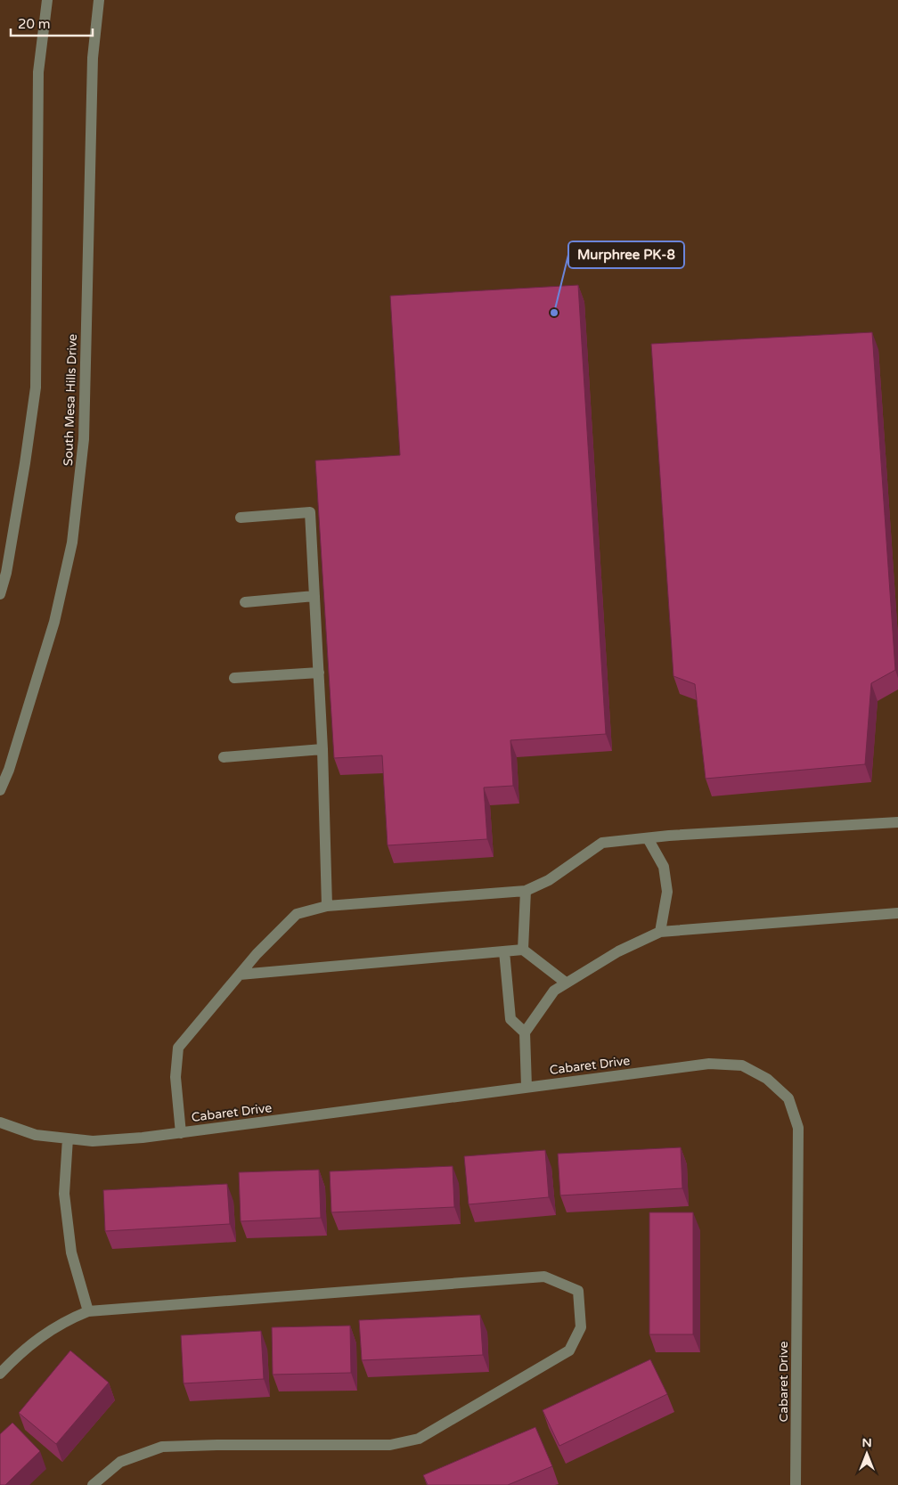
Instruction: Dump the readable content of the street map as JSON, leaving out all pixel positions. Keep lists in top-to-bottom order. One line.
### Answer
{"streets":{"street":["South Mesa Hills Drive","Cabaret Drive"]},"places":["Murphree PK-8"],"scale_bar":"20 m","north":"top"}
